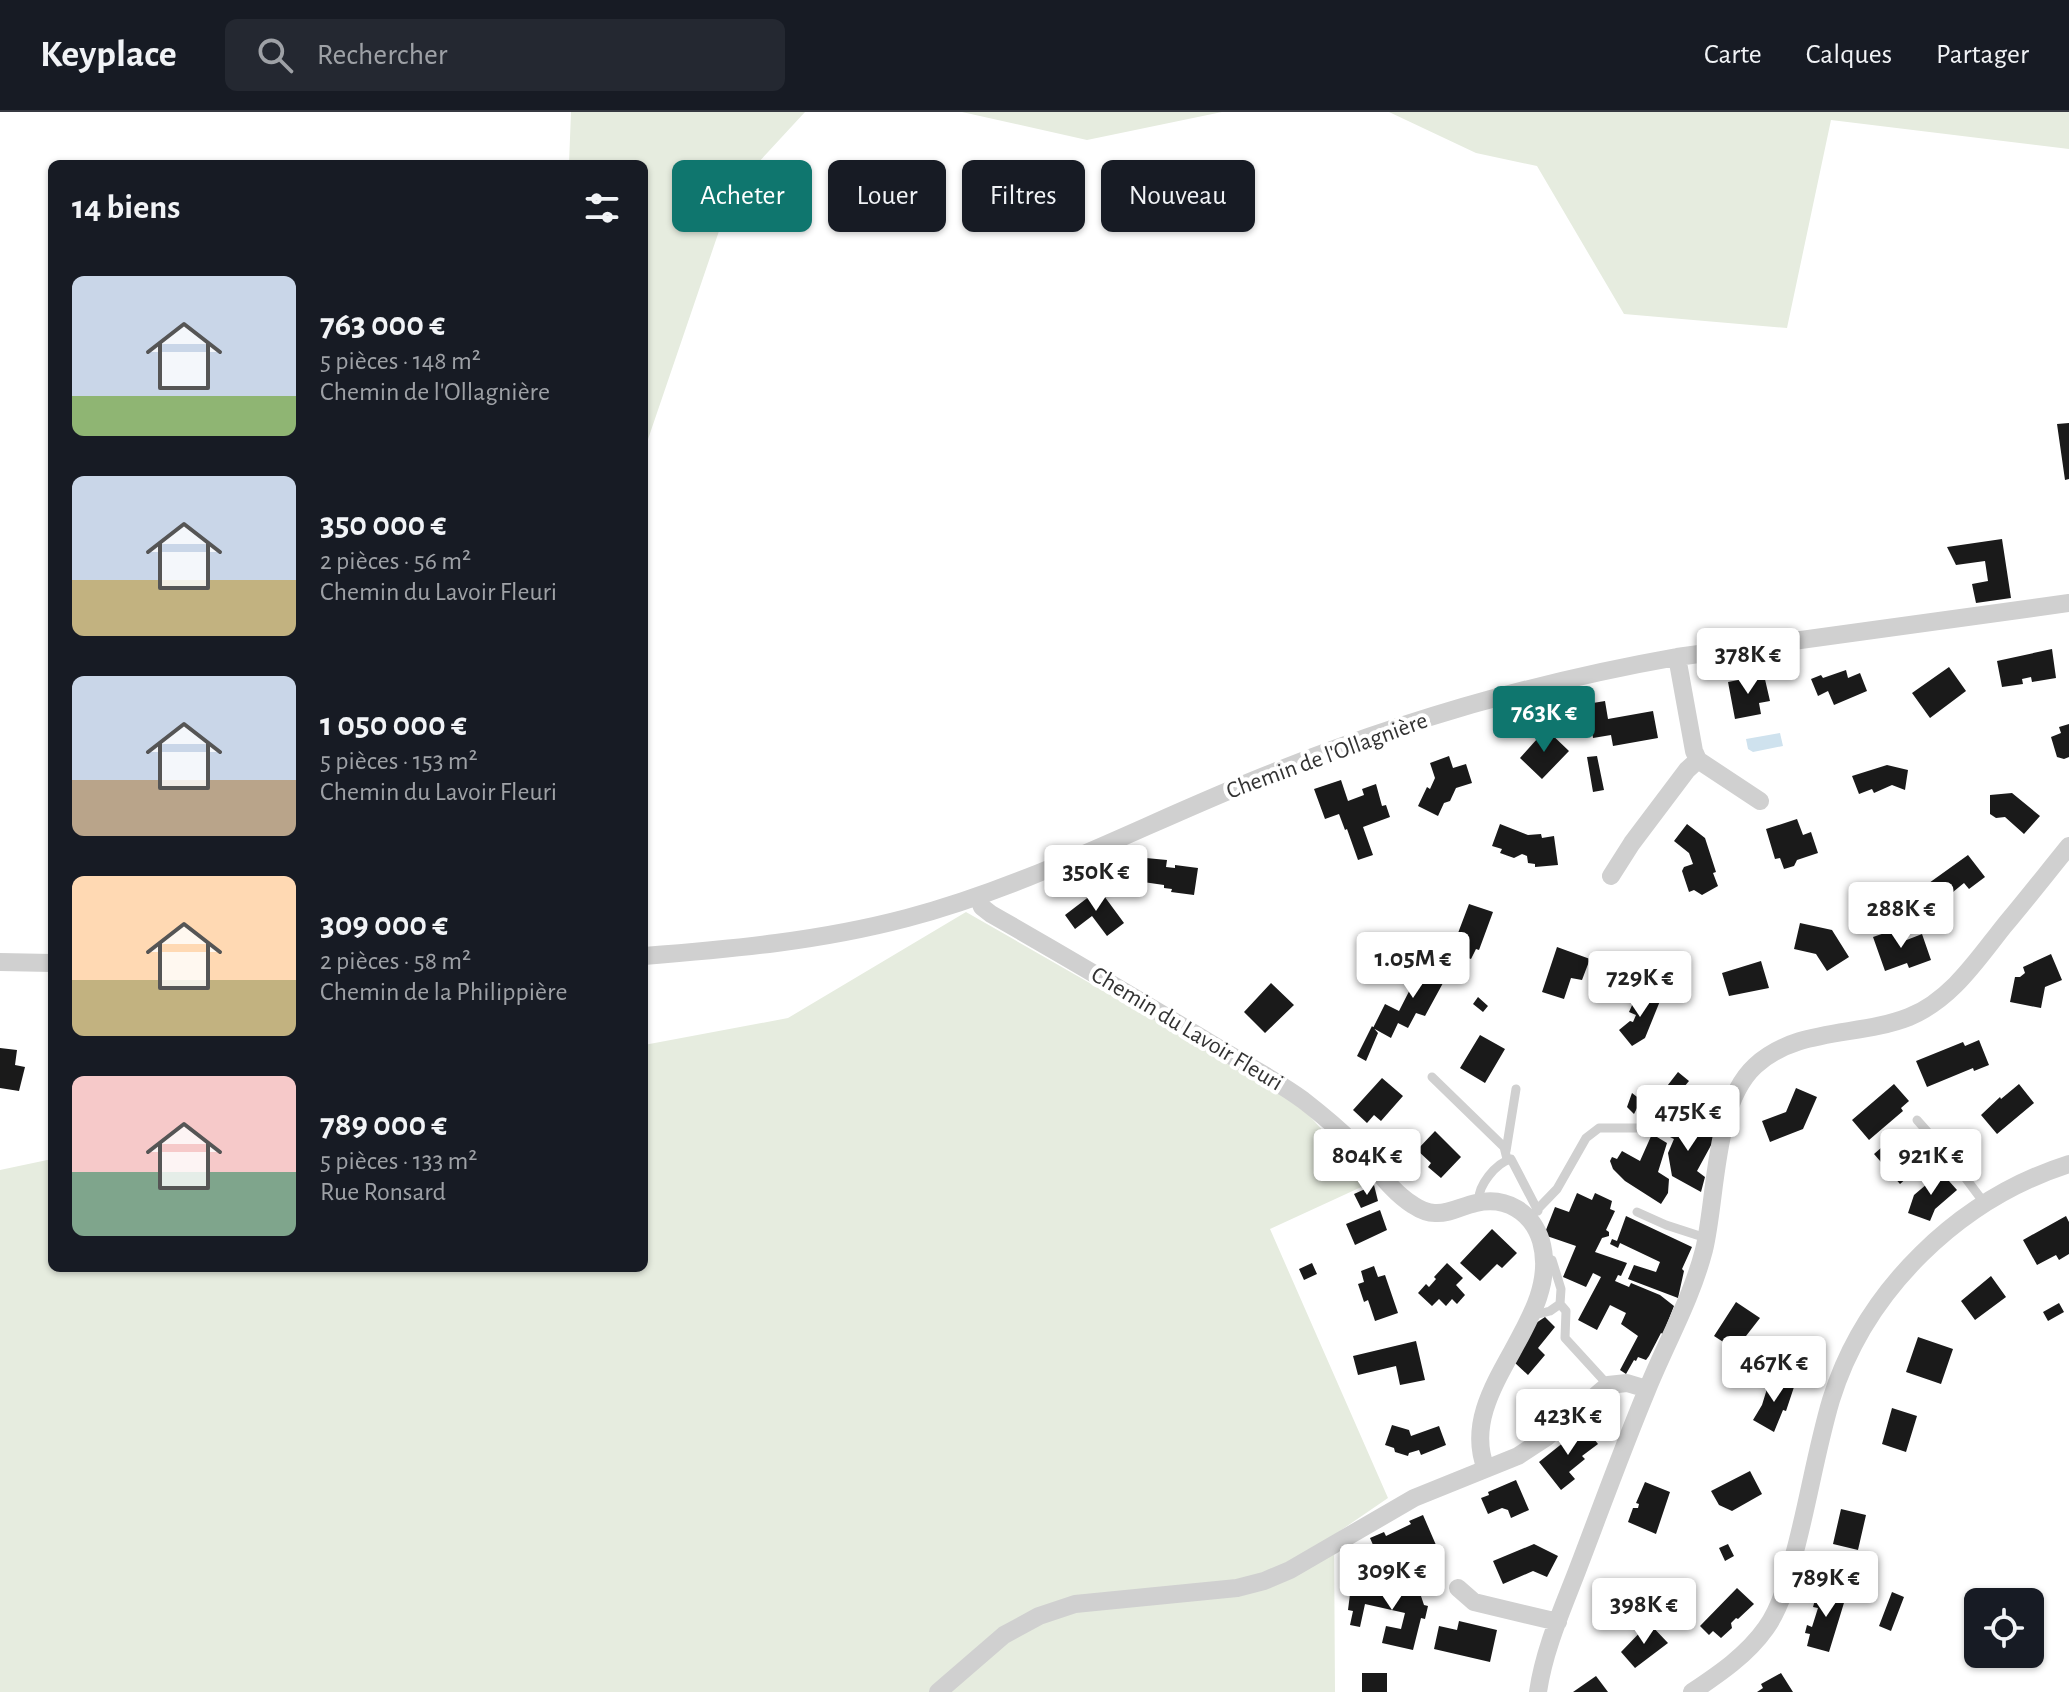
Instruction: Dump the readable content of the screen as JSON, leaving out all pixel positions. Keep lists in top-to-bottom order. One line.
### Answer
{"streets":{"street":["Chemin de l'Ollagnière","Chemin du Lavoir Fleuri"]},"crossings":[["Chemin de l'Ollagnière","Chemin du Lavoir Fleuri"]],"page":{"header":"Keyplace","search":"Rechercher","nav":["Carte","Calques","Partager"],"chip":["Acheter","Louer","Filtres","Nouveau"],"heading":"14 biens","list":[{"name":"763 000 €","note":"5 pièces · 148 m² · Chemin de l'Ollagnière"},{"name":"350 000 €","note":"2 pièces · 56 m² · Chemin du Lavoir Fleuri"},{"name":"1 050 000 €","note":"5 pièces · 153 m² · Chemin du Lavoir Fleuri"},{"name":"309 000 €","note":"2 pièces · 58 m² · Chemin de la Philippière"},{"name":"789 000 €","note":"5 pièces · 133 m² · Rue Ronsard"}],"price":["378K €","763K €","350K €","288K €","1.05M €","729K €","475K €","804K €","921K €","467K €","423K €","309K €","789K €","398K €"]}}
